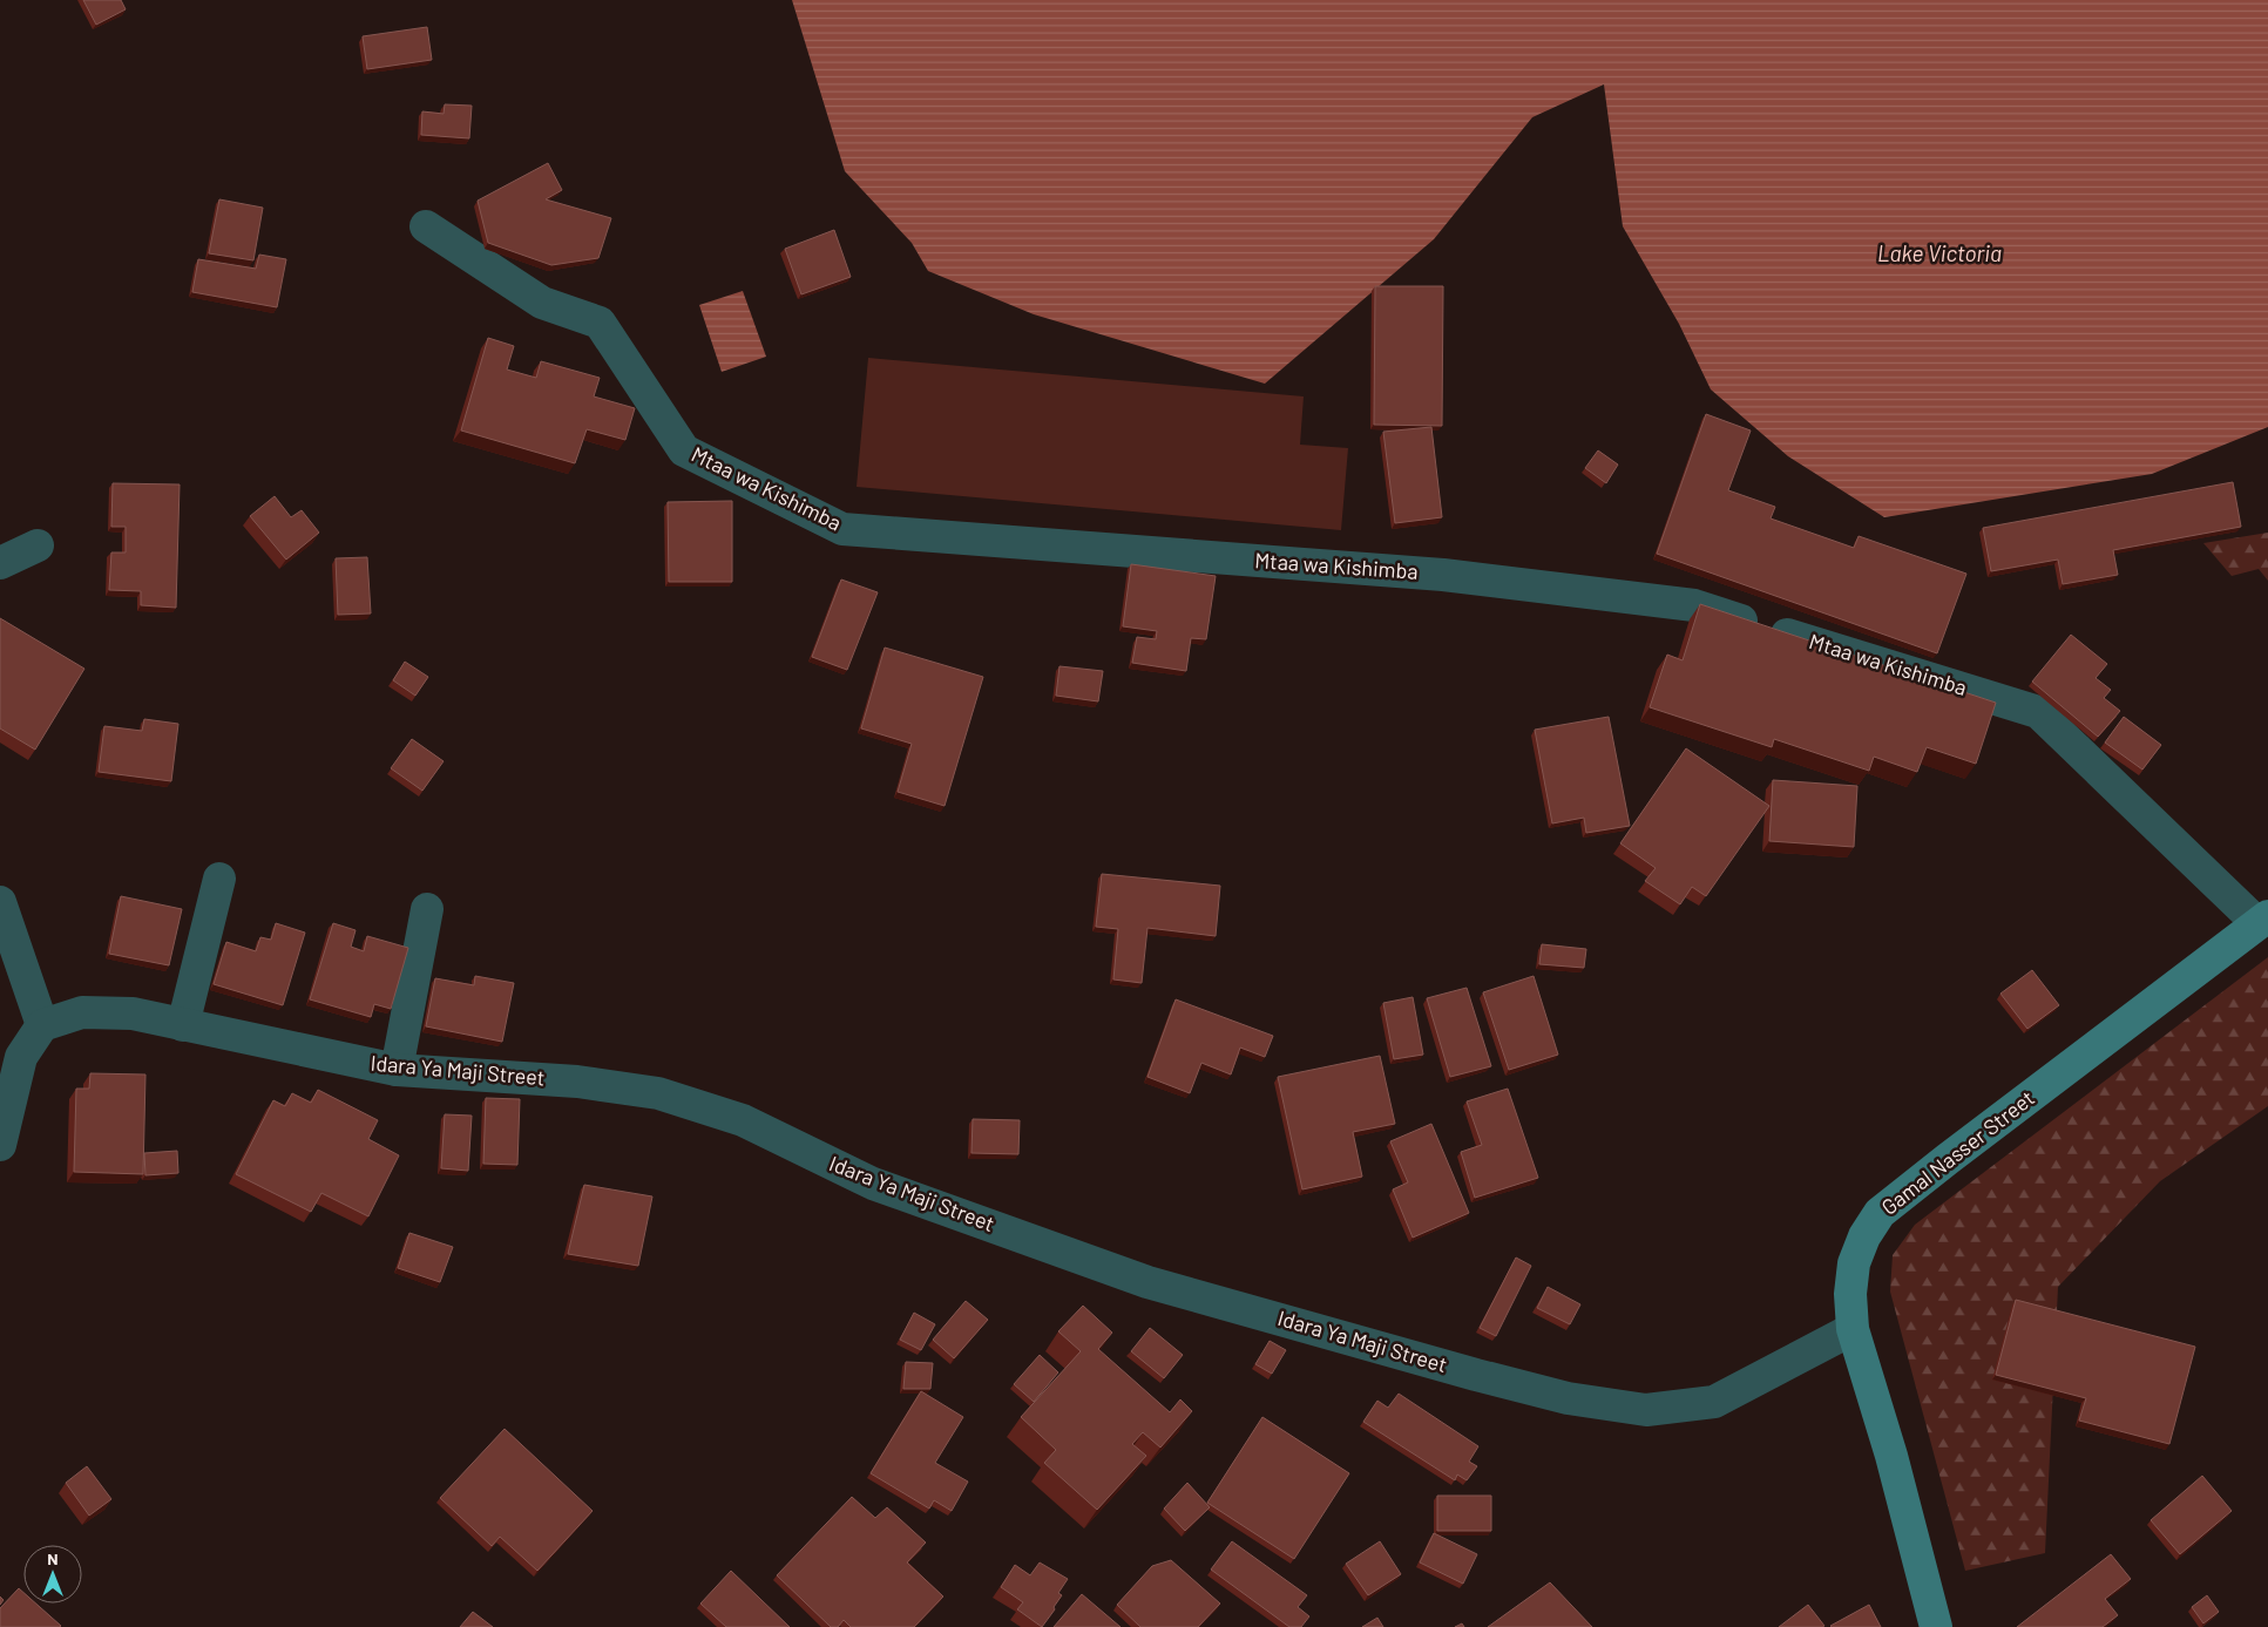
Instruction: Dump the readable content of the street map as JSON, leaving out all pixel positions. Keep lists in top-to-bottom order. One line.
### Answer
{"streets":{"main road":["Gamal Nasser Street"],"street":["Mtaa wa Kishimba","Idara Ya Maji Street"]},"crossings":[["Mtaa wa Kishimba","Gamal Nasser Street"],["Idara Ya Maji Street","Gamal Nasser Street"]],"water":["Lake Victoria"],"north":"top"}
